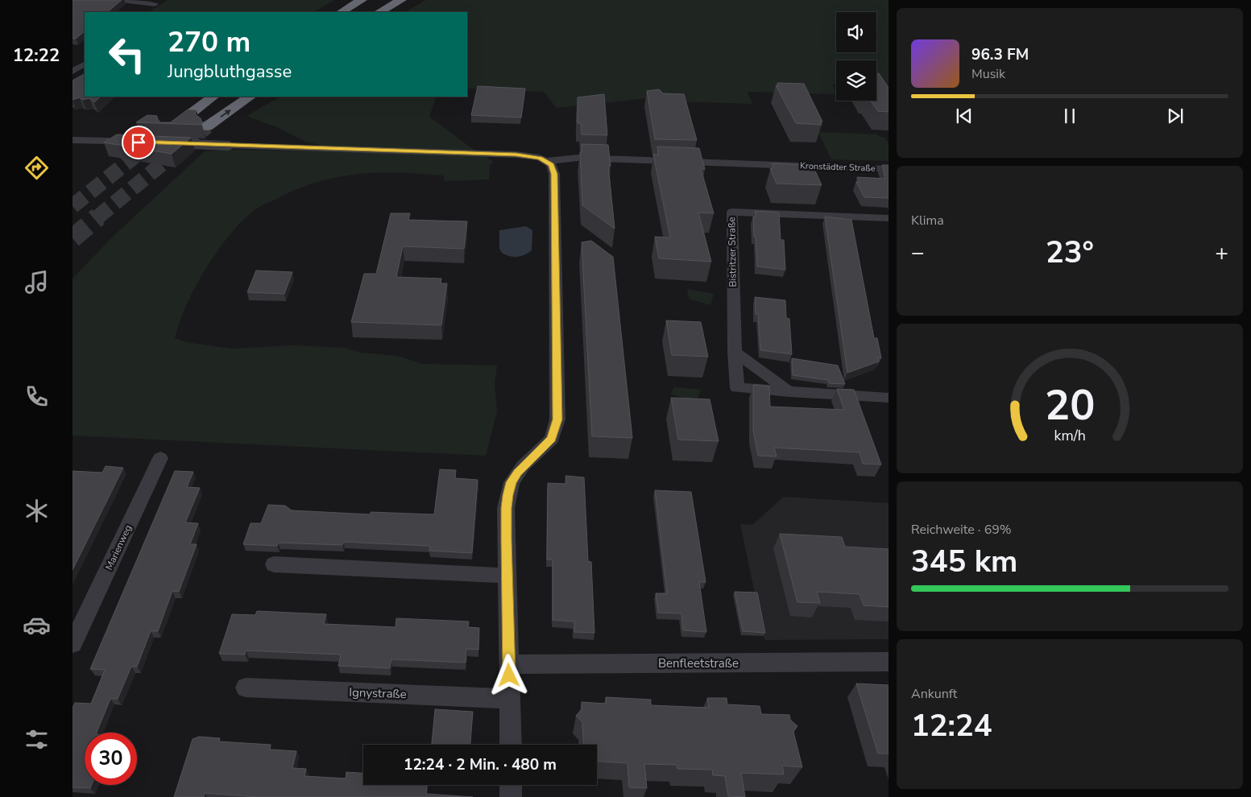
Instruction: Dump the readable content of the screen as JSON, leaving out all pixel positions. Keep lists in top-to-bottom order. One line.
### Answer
{"streets":{"street":["Kronstädter Straße","Bistritzer Straße","Marienweg","Benfleetstraße","Ignystraße"]},"page":{"tabs":"12:22","turn":["270 m","Jungbluthgasse"],"song":["96.3 FM","Musik"],"tile":["Klima",["Reichweite · 69%","345 km"],["Ankunft","12:24"]],"heat":["−","23°","+"],"limit":"30","trip":"12:24 · 2 Min. · 480 m","gauge":["20","km/h"]}}
